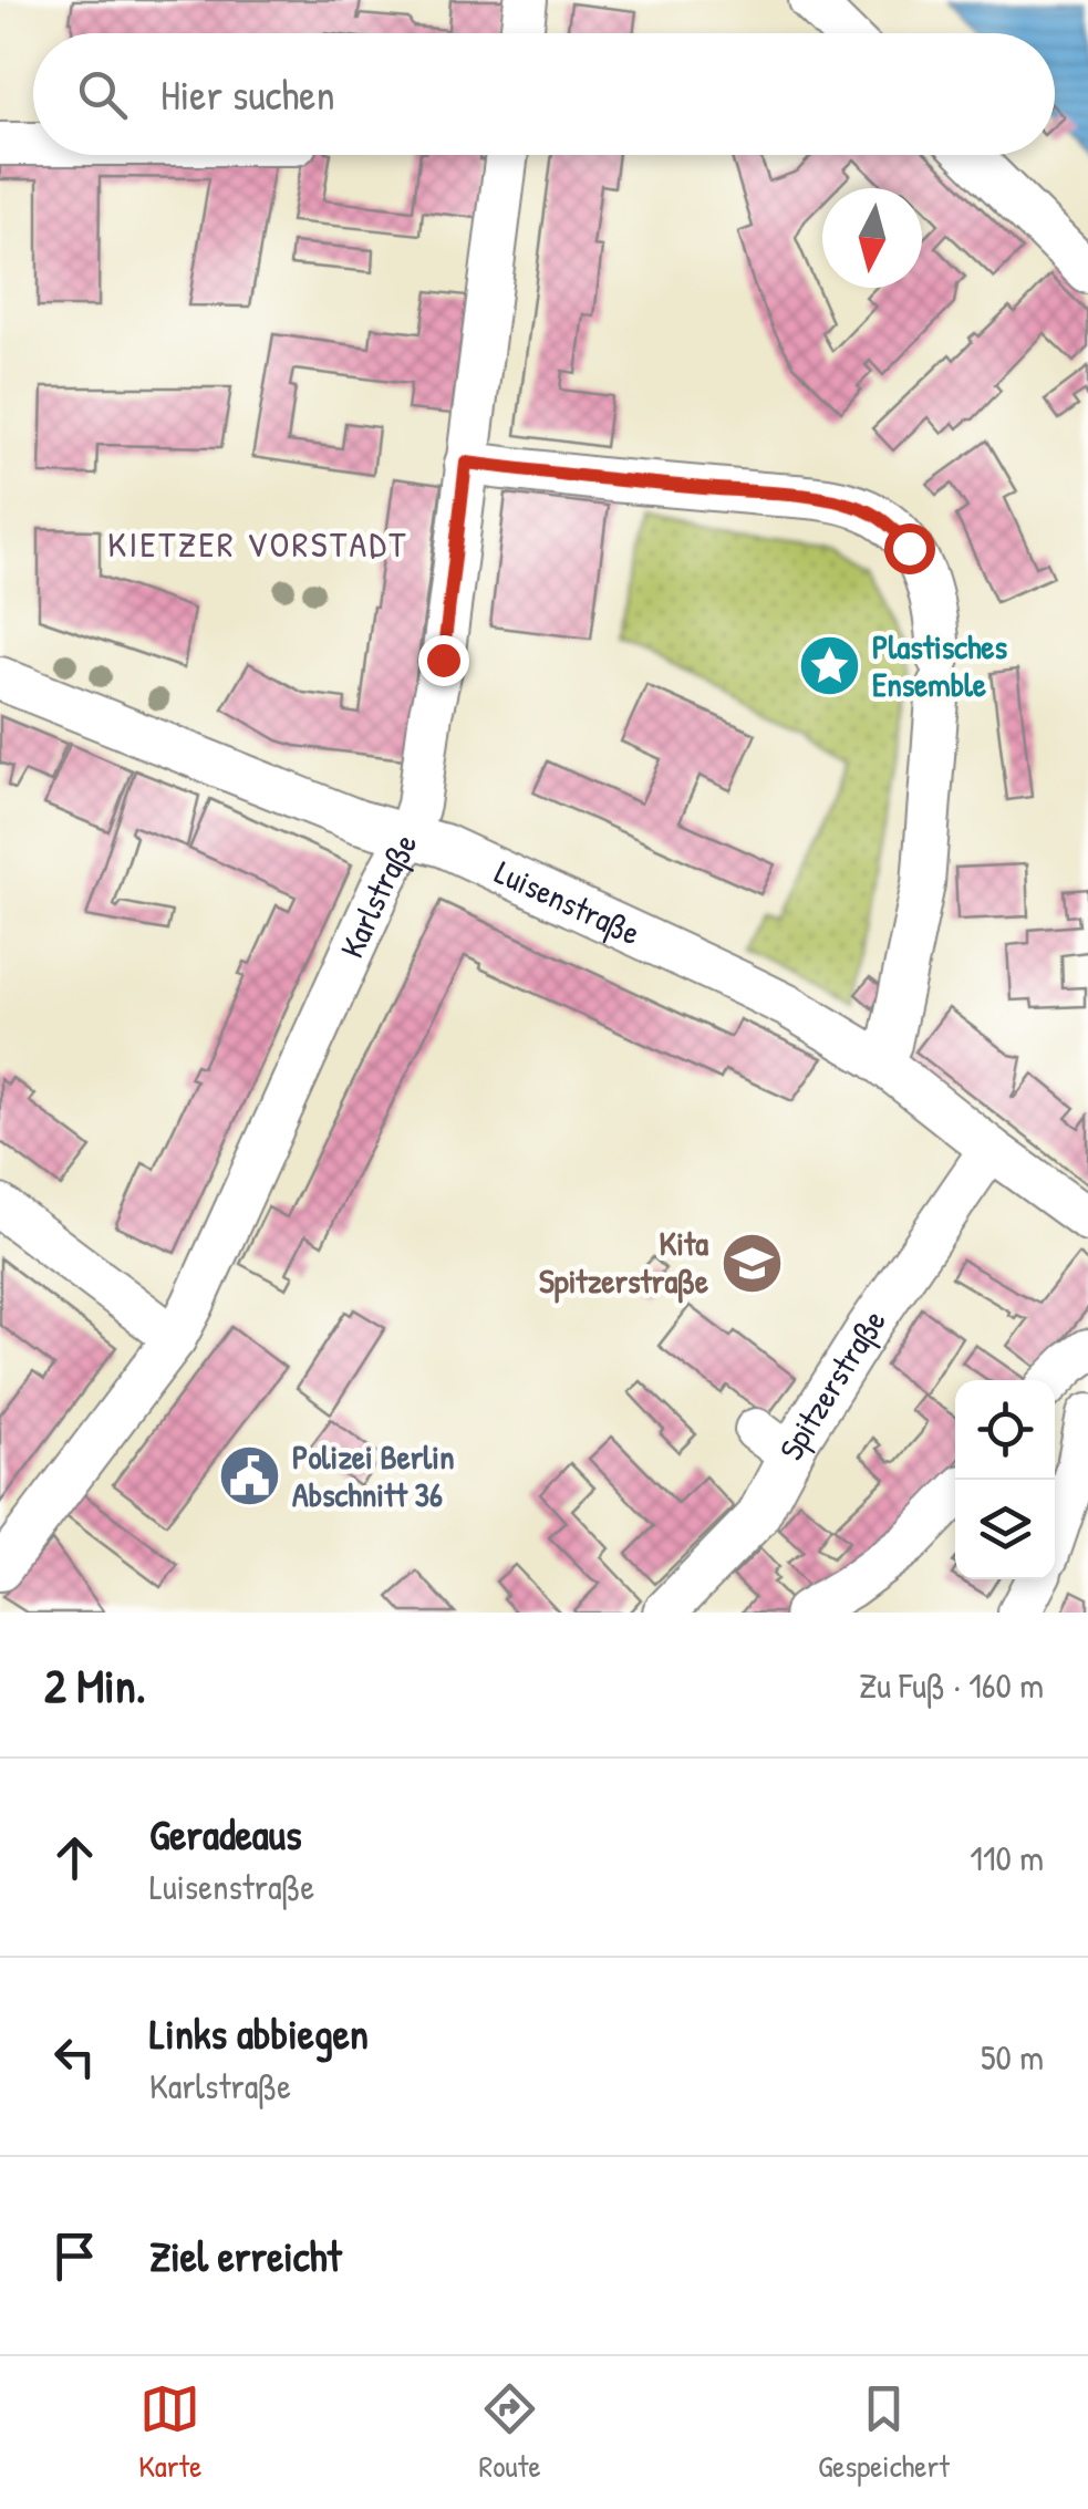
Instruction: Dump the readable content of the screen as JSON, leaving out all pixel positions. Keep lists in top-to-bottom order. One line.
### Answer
{"streets":{"street":["Karlstraße","Luisenstraße","Spitzerstraße"]},"crossings":[["Karlstraße","Luisenstraße"],["Luisenstraße","Spitzerstraße"]],"districts":["KIETZER VORSTADT"],"places":{"place":["Plastisches Ensemble"],"school or university":["Kita Spitzerstraße"],"public building":["Polizei Berlin Abschnitt 36"]},"north":"bottom","page":{"search":"Hier suchen","heading":["2 Min.","Zu Fuß · 160 m"],"list":[["Geradeaus","Luisenstraße","110 m"],["Links abbiegen","Karlstraße","50 m"],"Ziel erreicht"],"nav":["Karte","Route","Gespeichert"]}}
